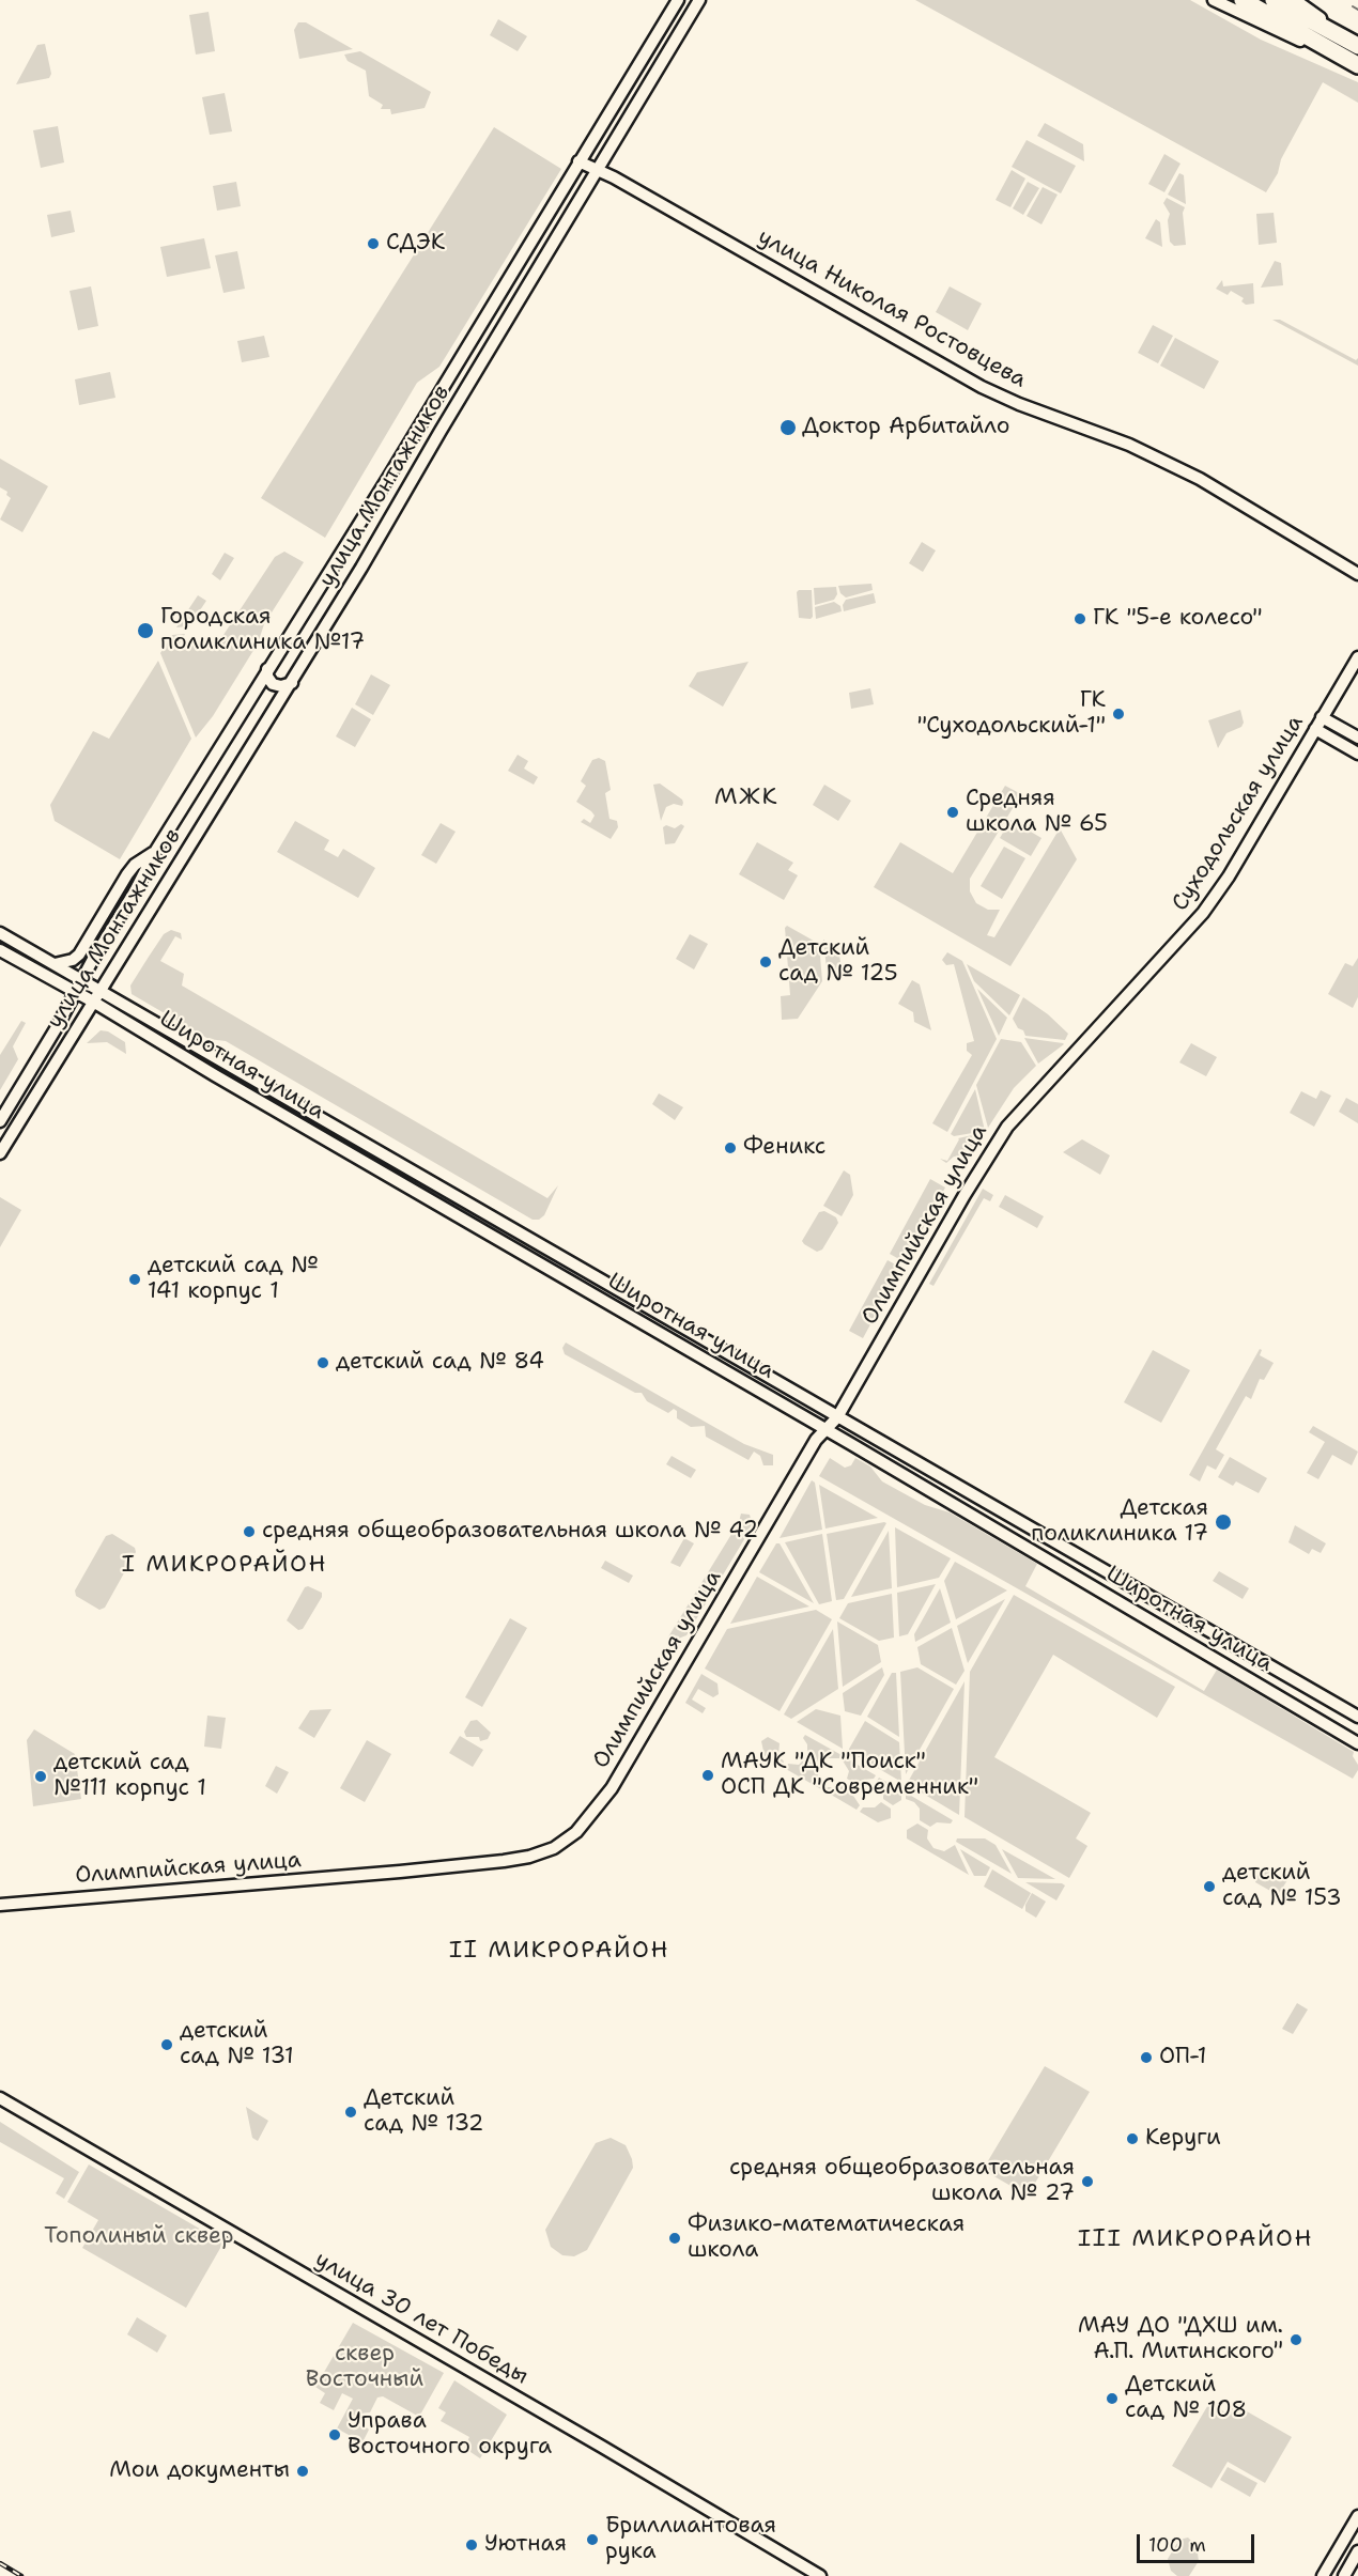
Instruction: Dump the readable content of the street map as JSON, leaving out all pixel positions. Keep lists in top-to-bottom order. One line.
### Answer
{"streets":{"main road":["улица Николая Ростовцева","улица Монтажников","Суходольская улица","Широтная улица","Олимпийская улица","улица 30 лет Победы"]},"crossings":[["улица Николая Ростовцева","улица Монтажников"],["улица Монтажников","Широтная улица"],["Суходольская улица","Олимпийская улица"],["Широтная улица","Олимпийская улица"]],"districts":["МЖК","I МИКРОРАЙОН","II МИКРОРАЙОН","III МИКРОРАЙОН"],"parks":["Тополиный сквер","сквер Восточный"],"places":["СДЭК","Доктор Арбитайло","ГК \"5-е колесо\"","Городская поликлиника №17","ГК \"Суходольский-1\"","Средняя школа № 65","Детский сад № 125","Феникс","детский сад № 141 корпус 1","детский сад № 84","Детская поликлиника 17","средняя общеобразовательная школа № 42","МАУК \"ДК \"Поиск\" ОСП ДК \"Современник\"","детский сад №111 корпус 1","детский сад № 153","детский сад № 131","ОП-1","Детский сад № 132","Керуги","средняя общеобразовательная школа № 27","Физико-математическая школа","МАУ ДО \"ДХШ им. А.П. Митинского\"","Детский сад № 108","Управа Восточного округа","Мои документы","Бриллиантовая рука","Уютная"],"scale_bar":"100 m"}
